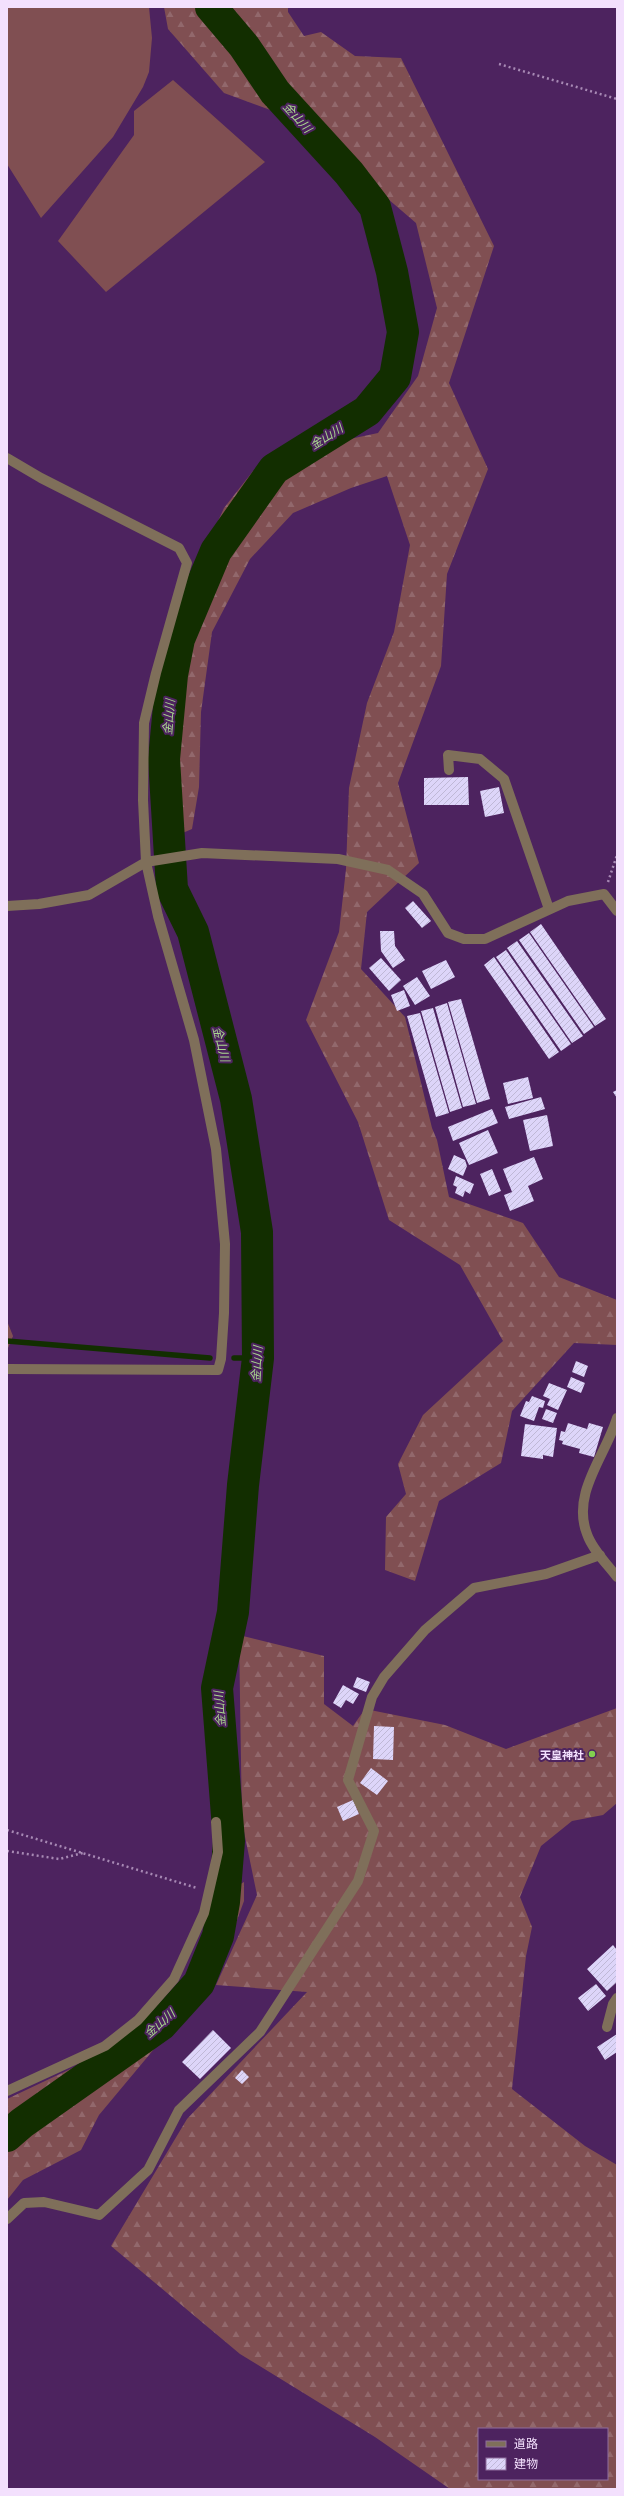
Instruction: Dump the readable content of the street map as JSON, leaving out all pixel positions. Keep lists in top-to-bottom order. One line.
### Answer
{"water":["金山川"],"places":["天皇神社"],"legend":["道路","建物"]}
